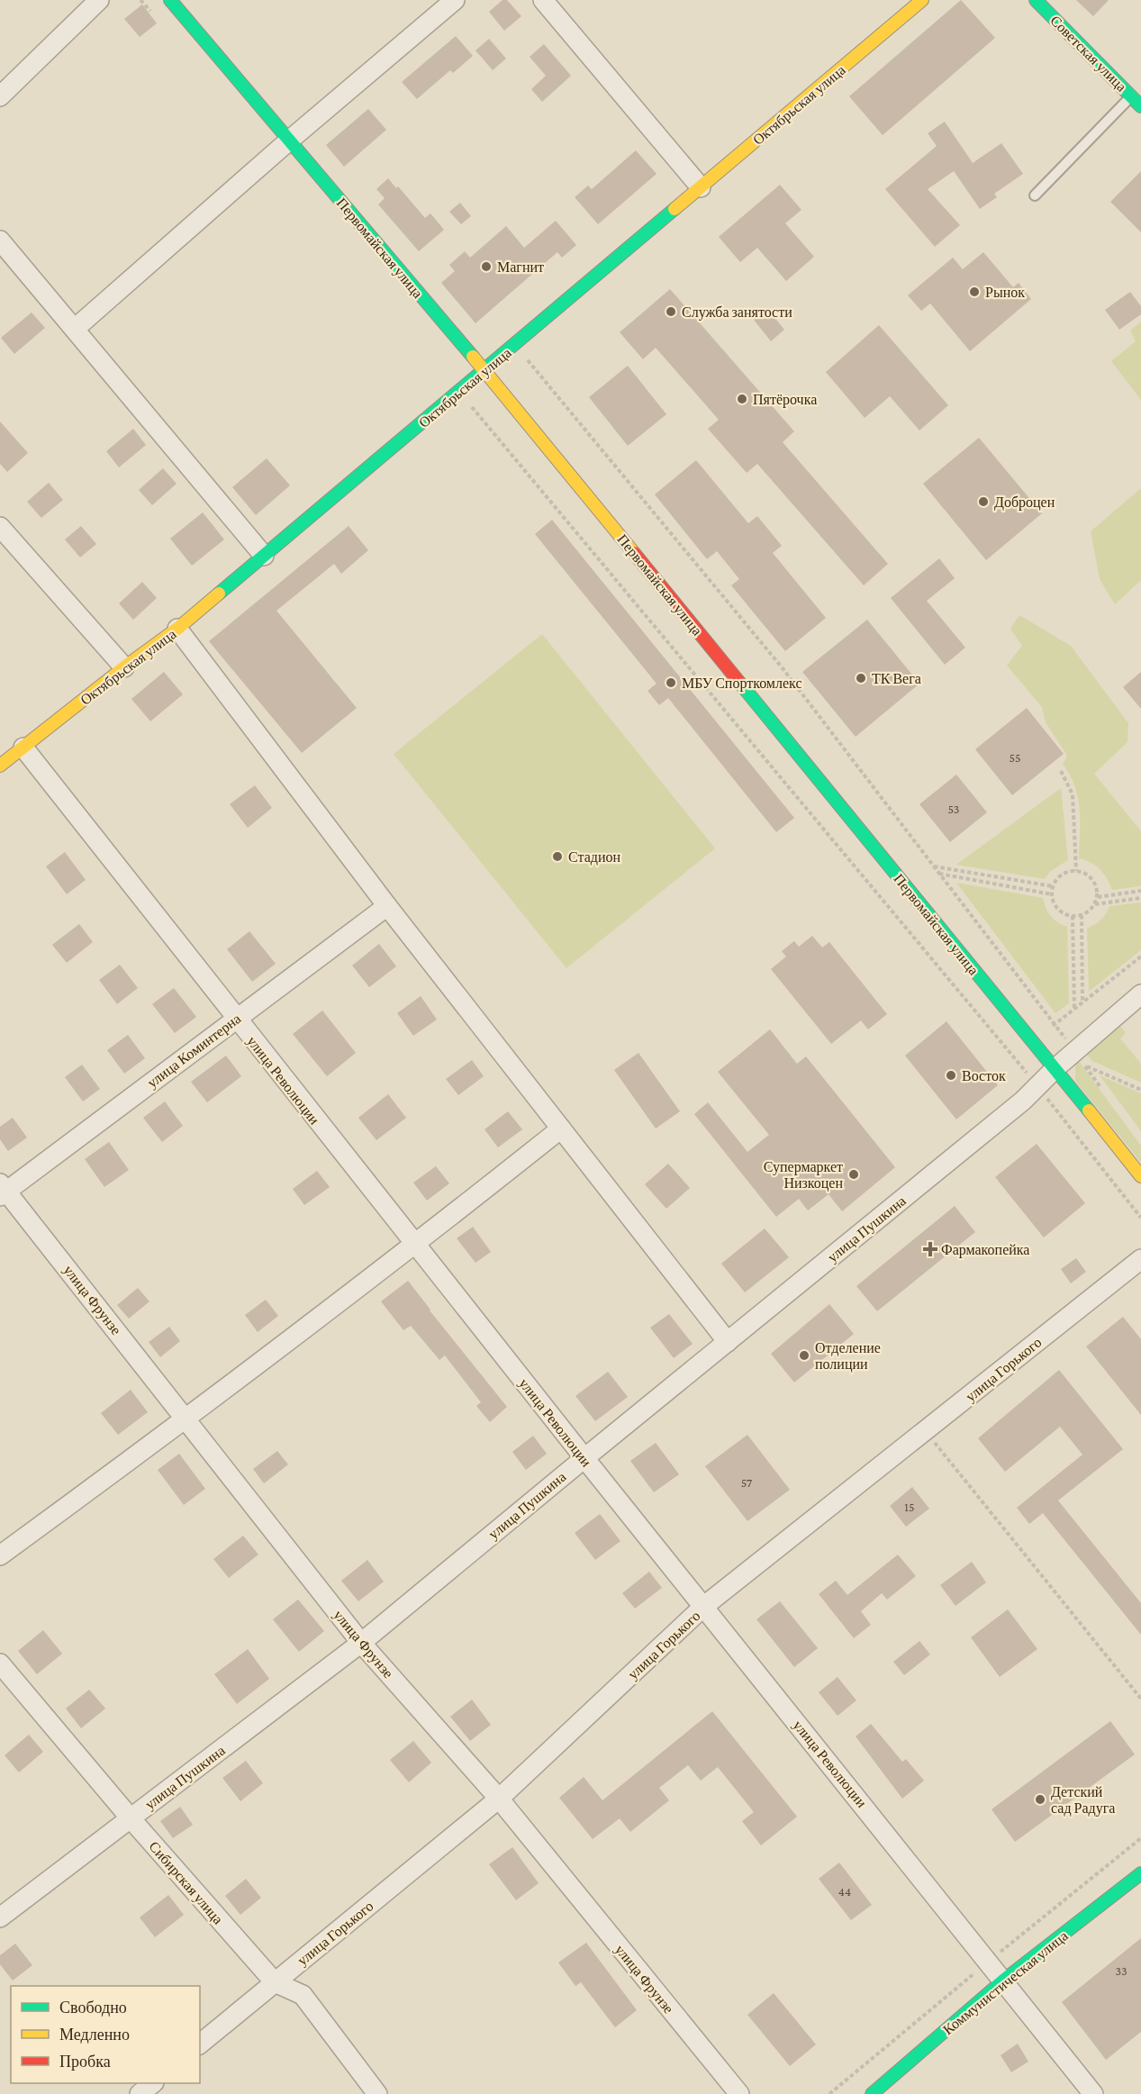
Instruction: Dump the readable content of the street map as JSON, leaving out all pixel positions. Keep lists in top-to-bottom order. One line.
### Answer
{"streets":{"street":["Советская улица","Октябрьская улица","Первомайская улица","улица Коминтерна","улица Революции","улица Пушкина","улица Фрунзе","улица Горького","Сибирская улица","Коммунистическая улица"]},"crossings":[["Октябрьская улица","Первомайская улица"],["Октябрьская улица","улица Революции"],["Первомайская улица","улица Пушкина"],["улица Коминтерна","улица Революции"],["улица Коминтерна","улица Фрунзе"],["улица Революции","улица Пушкина"],["улица Революции","улица Горького"],["улица Революции","Коммунистическая улица"],["улица Пушкина","улица Фрунзе"],["улица Пушкина","Сибирская улица"],["улица Фрунзе","улица Горького"],["улица Горького","Сибирская улица"]],"places":{"other":["Магнит","Рынок","Служба занятости","Пятёрочка","Доброцен","ТК Вега","МБУ Спорткомлекс","Стадион","Восток","Супермаркет Низкоцен","Отделение полиции","Детский сад Радуга"],"health":["Фармакопейка"]},"house_numbers":["55","53","57","15","44","33"],"legend":["Свободно","Медленно","Пробка"]}
